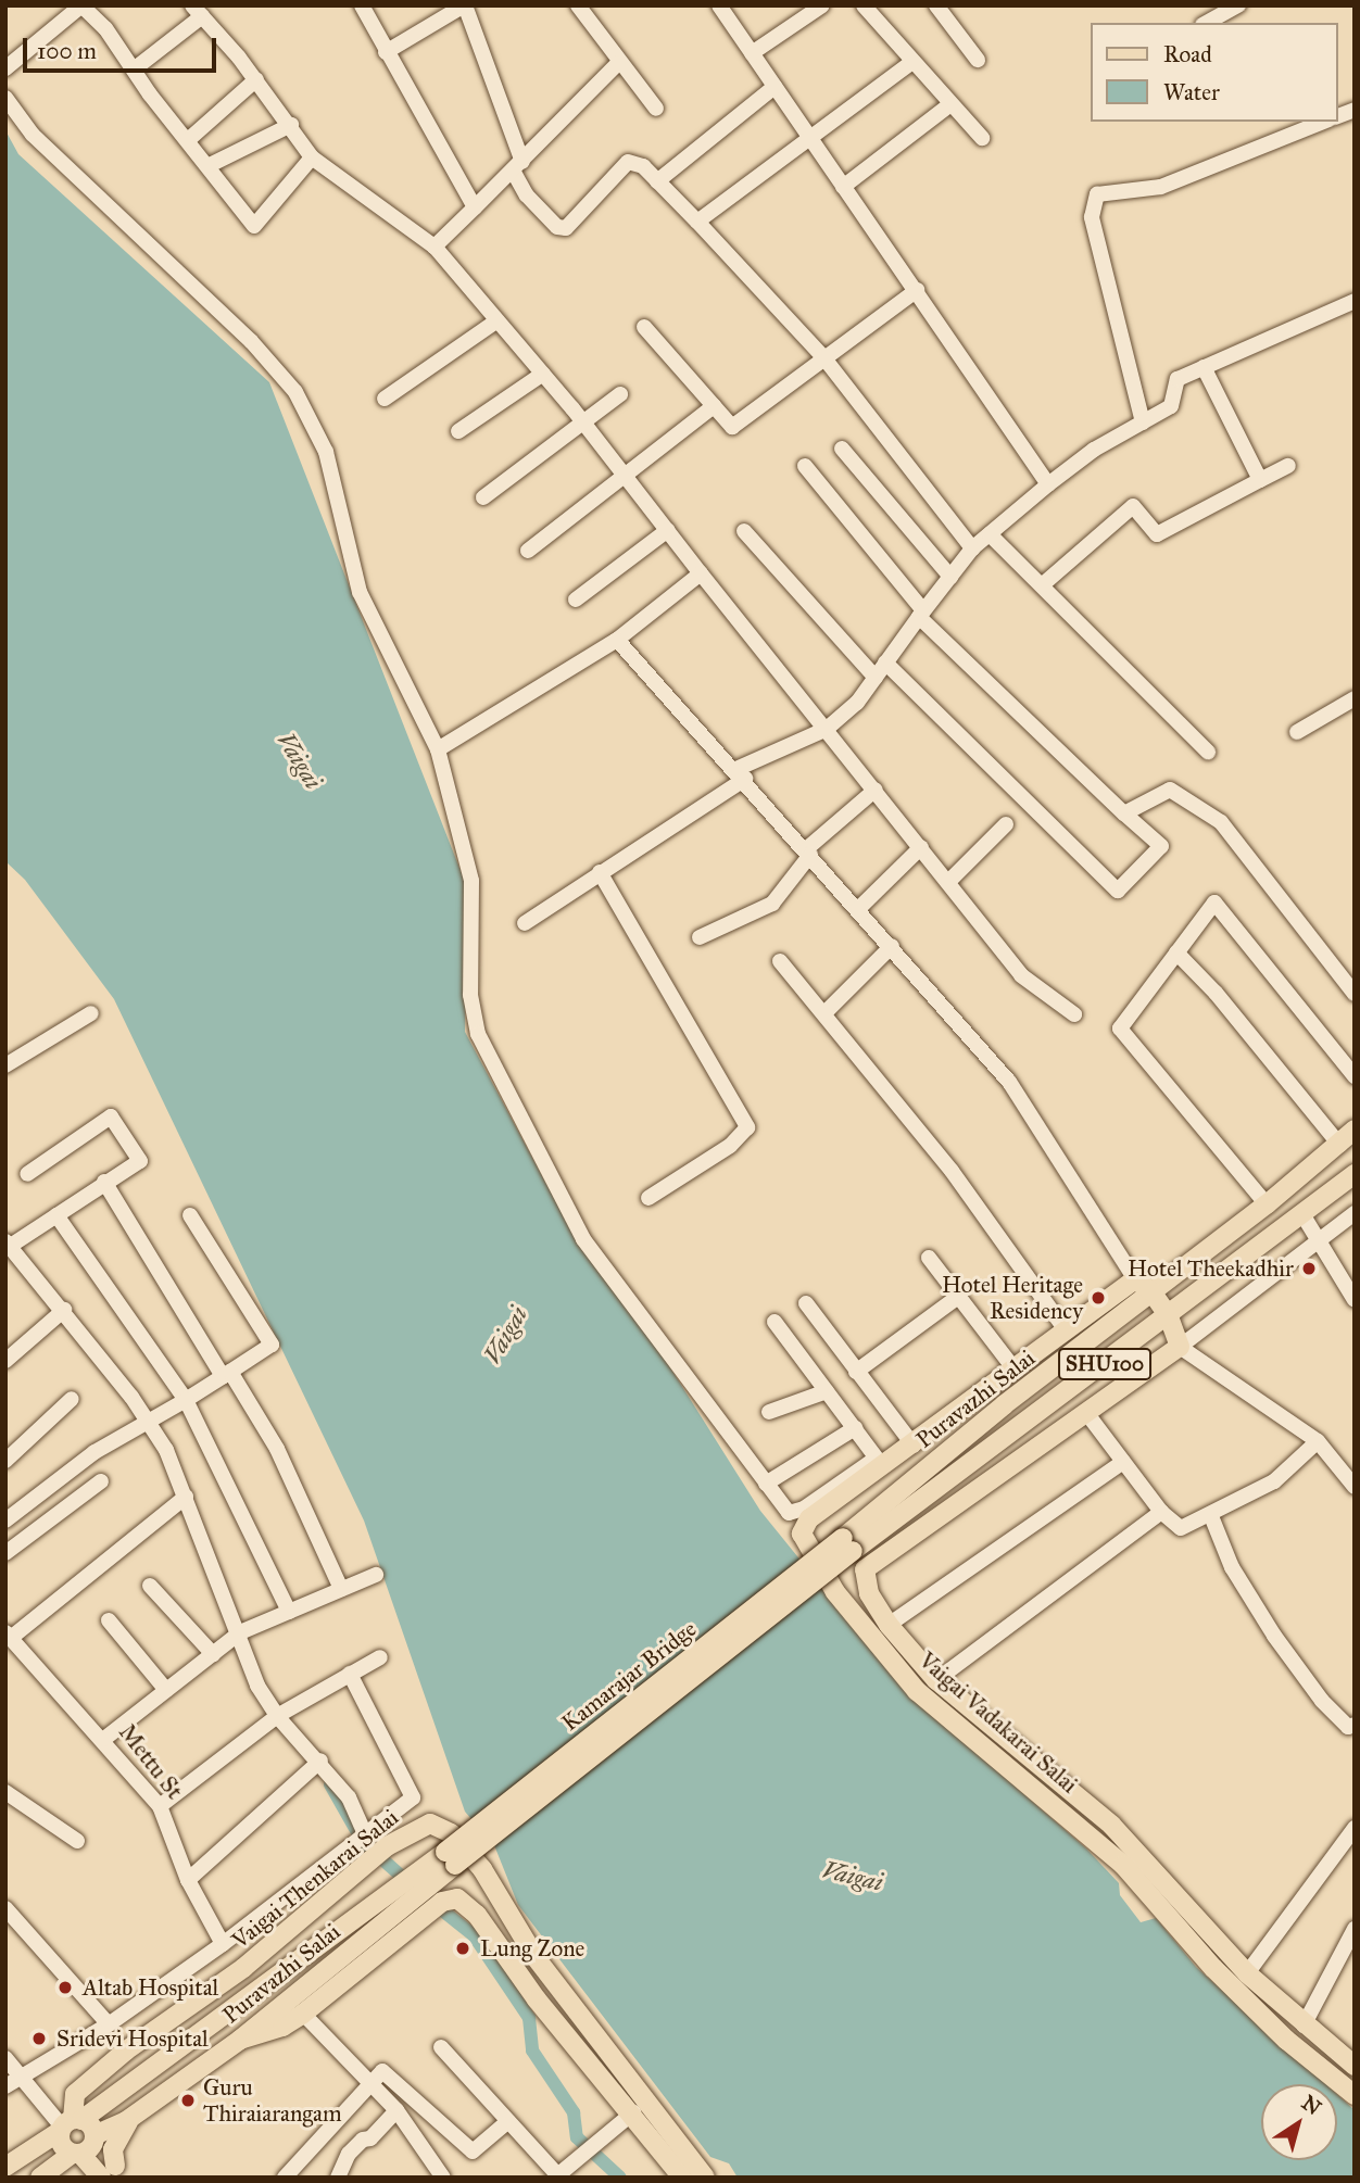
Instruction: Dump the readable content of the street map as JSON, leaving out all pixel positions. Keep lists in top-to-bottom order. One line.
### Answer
{"streets":{"main road":["SHU100","Puravazhi Salai","Kamarajar Bridge","Vaigai Vadakarai Salai","Vaigai Thenkarai Salai"],"street":["Mettu St"]},"crossings":[["Puravazhi Salai","Kamarajar Bridge"],["Puravazhi Salai","Vaigai Vadakarai Salai"],["Puravazhi Salai","Vaigai Thenkarai Salai"]],"water":["Vaigai"],"places":["Hotel Theekadhir","Hotel Heritage Residency","Lung Zone","Altab Hospital","Sridevi Hospital","Guru Thiraiarangam"],"legend":["Road","Water"],"scale_bar":"100 m","north":"top right"}
